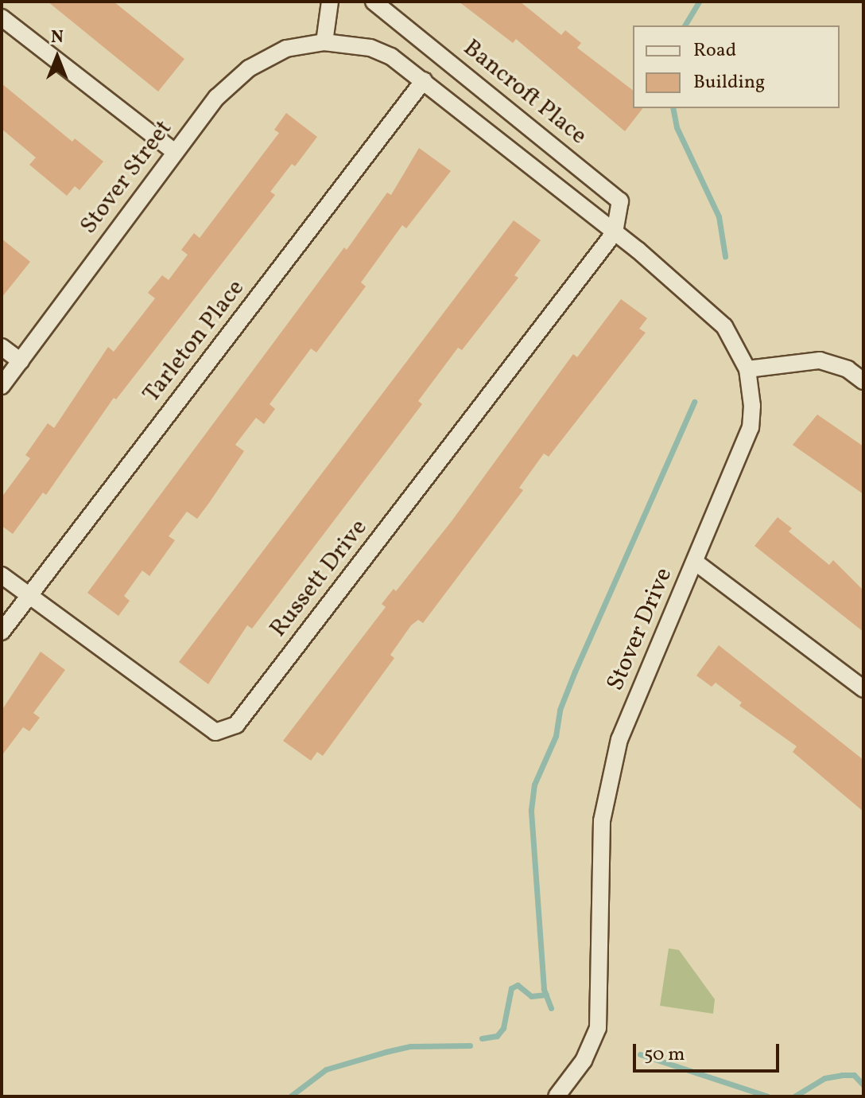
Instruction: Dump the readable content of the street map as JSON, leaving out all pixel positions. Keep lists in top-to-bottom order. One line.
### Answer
{"streets":{"street":["Bancroft Place","Stover Street","Tarleton Place","Russett Drive","Stover Drive"]},"crossings":[["Bancroft Place","Stover Street"],["Bancroft Place","Russett Drive"],["Bancroft Place","Stover Drive"],["Stover Street","Tarleton Place"],["Stover Street","Russett Drive"],["Stover Street","Stover Drive"],["Tarleton Place","Russett Drive"],["Russett Drive","Stover Drive"]],"legend":["Road","Building"],"scale_bar":"50 m","north":"top"}
